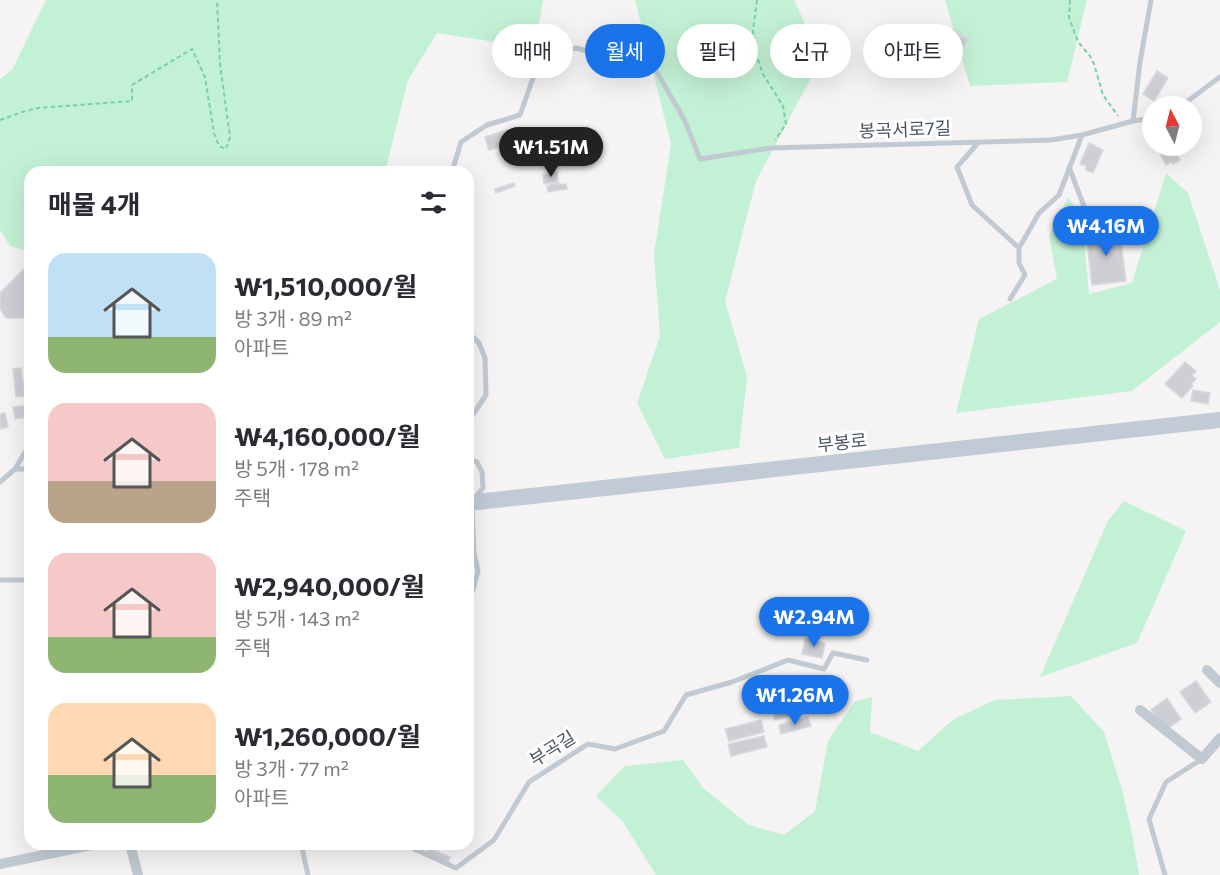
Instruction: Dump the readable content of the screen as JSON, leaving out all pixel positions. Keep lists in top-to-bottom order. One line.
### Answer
{"streets":{"street":["부봉로"],"lane":["봉곡서로7길","부곡길"]},"north":"top","page":{"chip":["매매","월세","필터","신규","아파트"],"price":["₩1.51M","₩4.16M","₩2.94M","₩1.26M"],"heading":"매물 4개","list":[{"name":"₩1,510,000/월","note":"방 3개 · 89 m² · 아파트"},{"name":"₩4,160,000/월","note":"방 5개 · 178 m² · 주택"},{"name":"₩2,940,000/월","note":"방 5개 · 143 m² · 주택"},{"name":"₩1,260,000/월","note":"방 3개 · 77 m² · 아파트"}]}}
